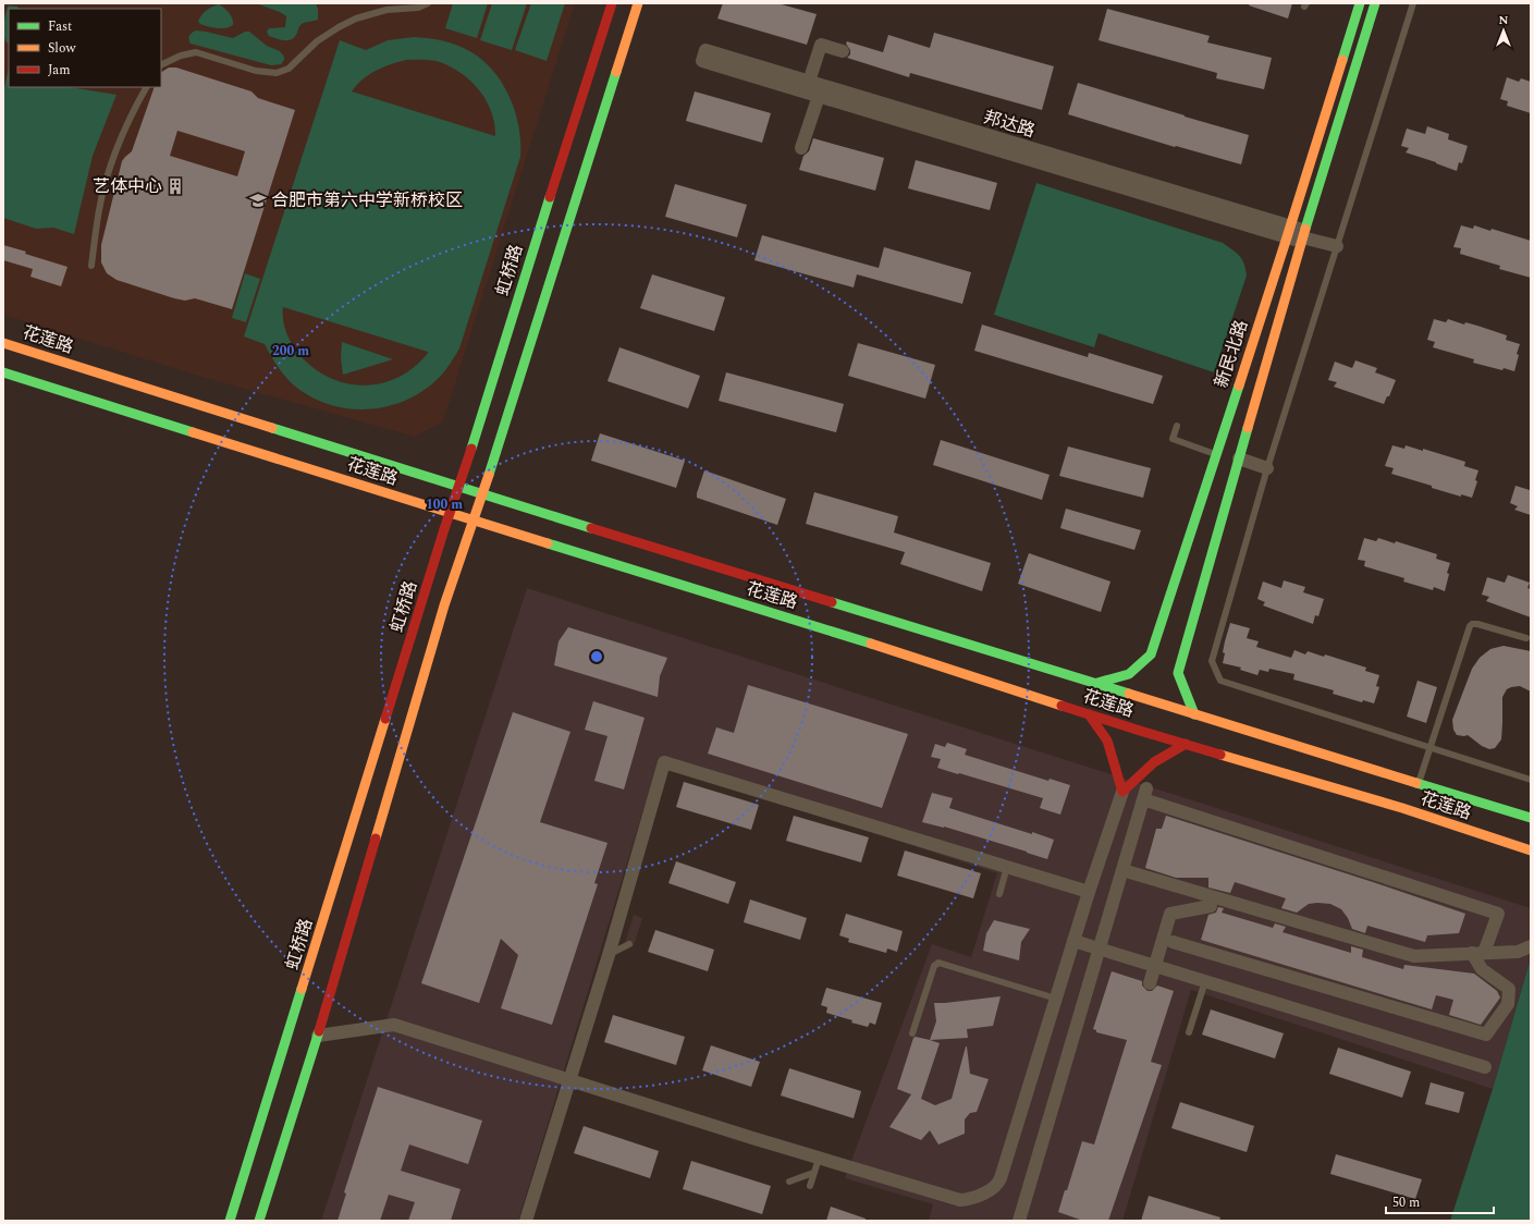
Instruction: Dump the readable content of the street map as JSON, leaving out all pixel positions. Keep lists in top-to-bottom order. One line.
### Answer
{"streets":{"main road":["虹桥路","花莲路","新民北路"],"street":["邦达路"]},"crossings":[["邦达路","新民北路"],["虹桥路","花莲路"],["花莲路","新民北路"]],"places":{"building":["艺体中心"],"school or university":["合肥市第六中学新桥校区"]},"legend":["Fast","Slow","Jam"],"scale_bar":"50 m","north":"top","rings":["200 m","100 m"]}
